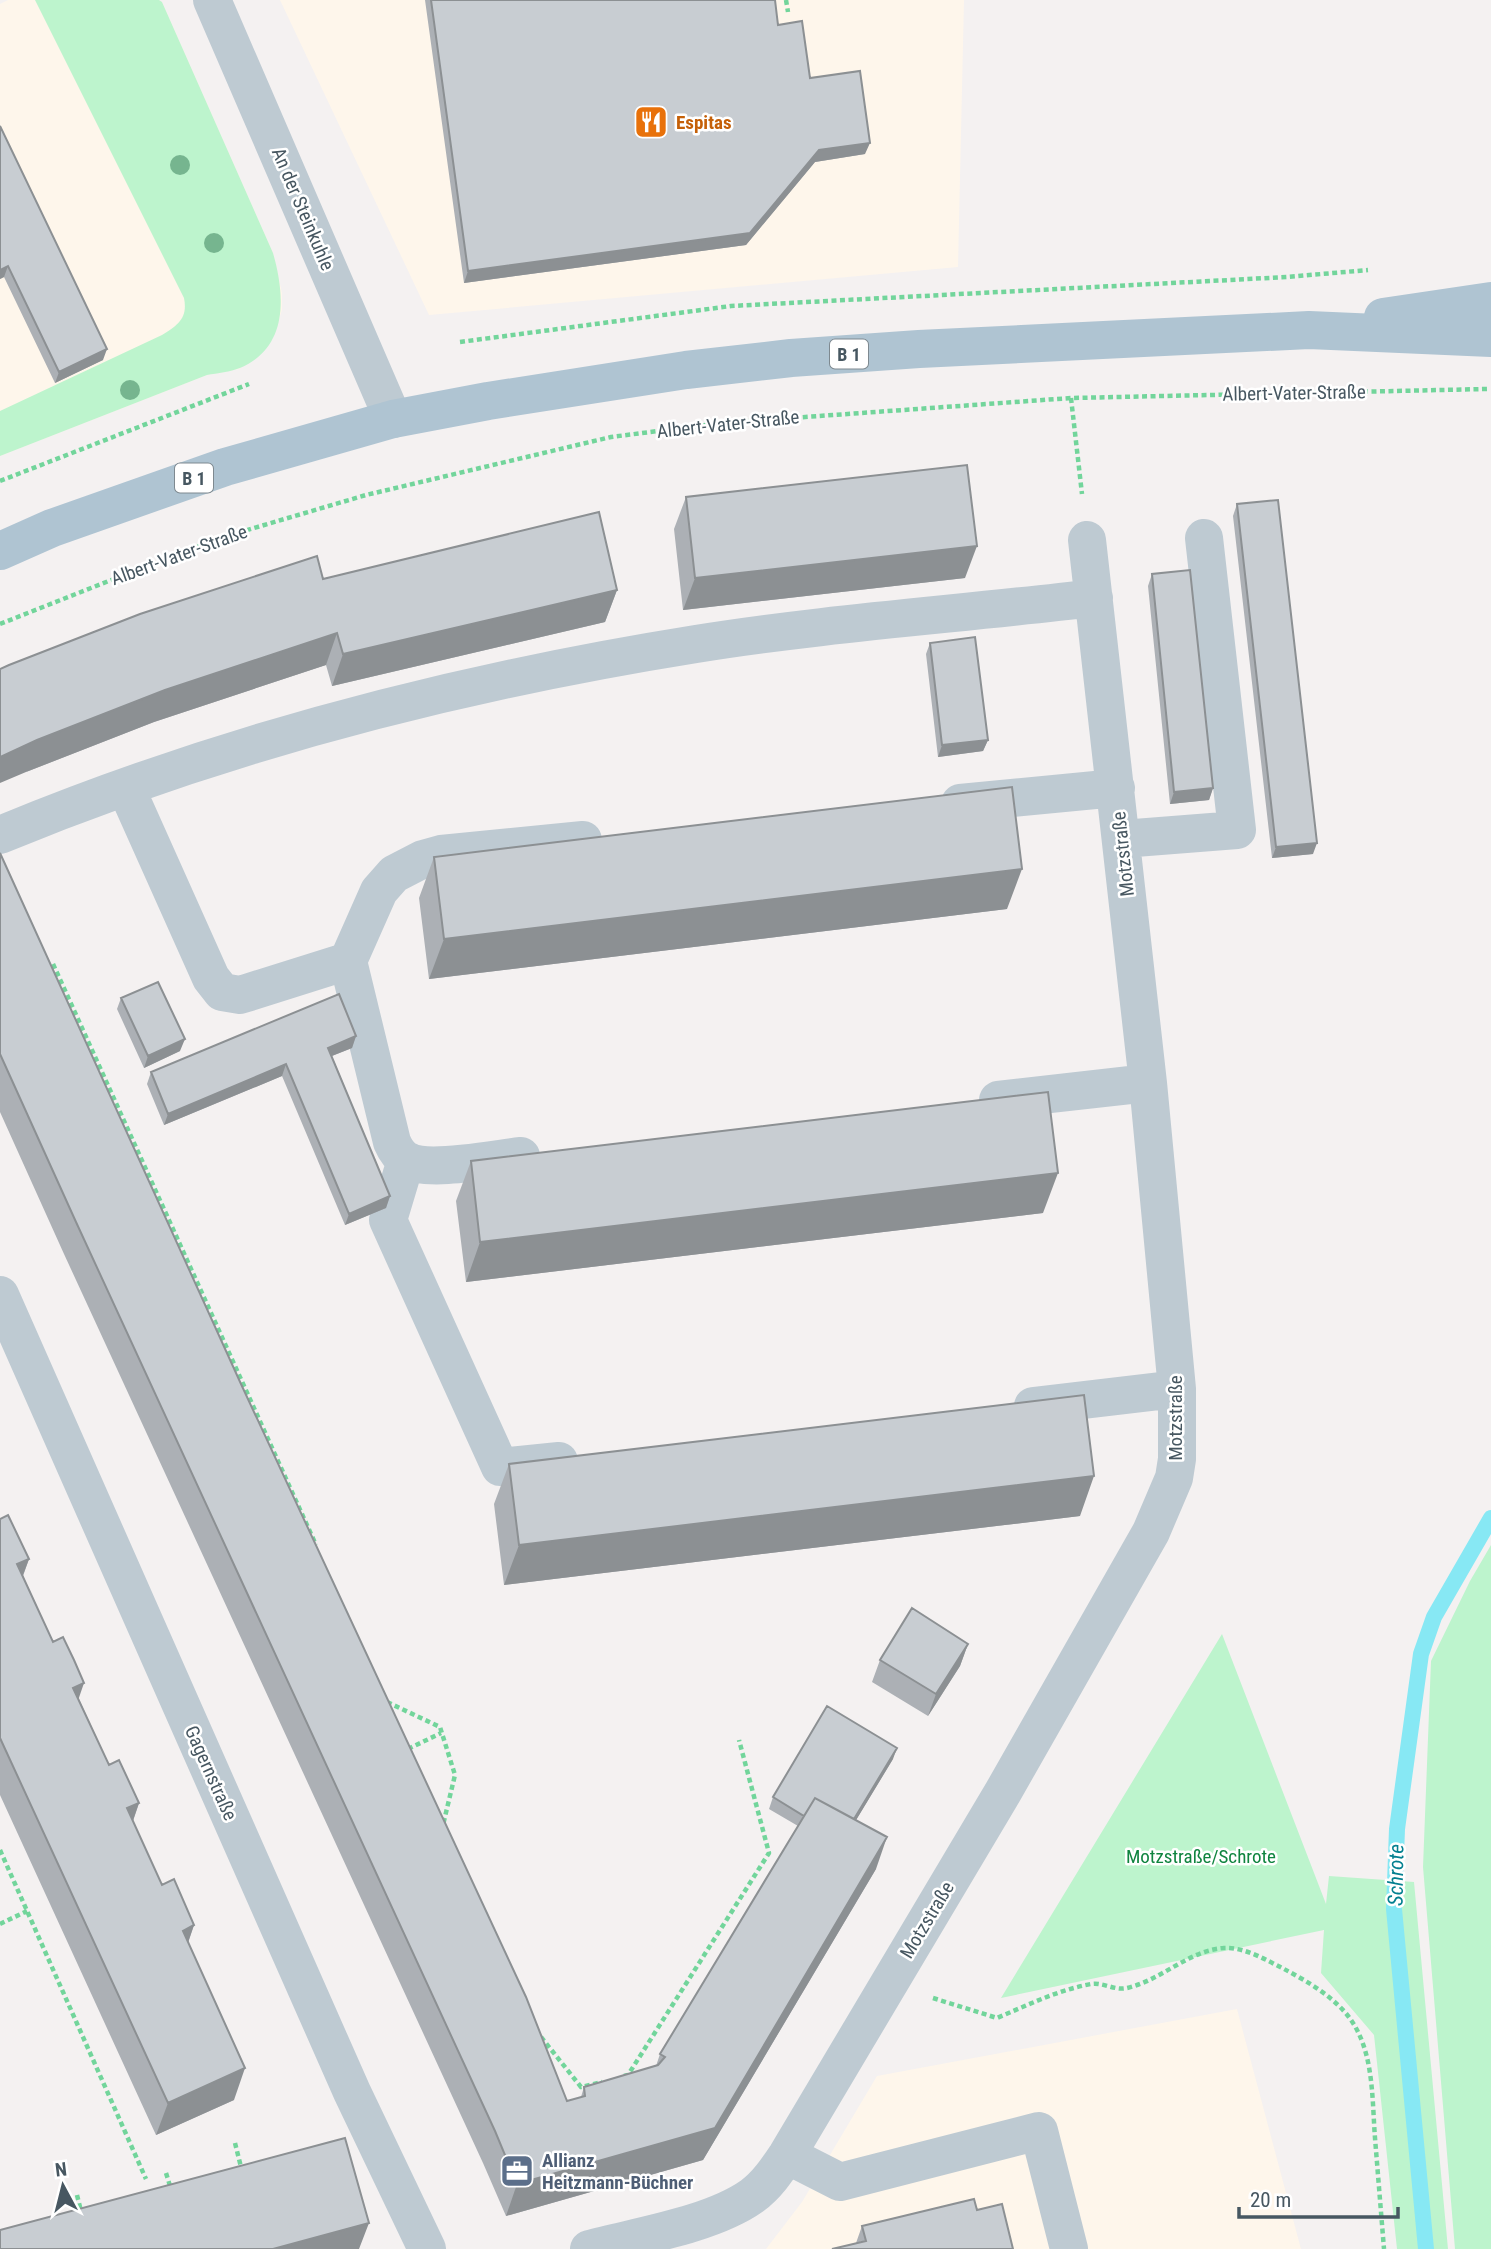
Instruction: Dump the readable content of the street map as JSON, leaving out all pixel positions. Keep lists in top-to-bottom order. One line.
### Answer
{"streets":{"main road":["B 1"],"street":["An der Steinkuhle","Motzstraße","Gagernstraße"],"path":["Albert-Vater-Straße"]},"crossings":[["An der Steinkuhle","B 1"]],"water":["Schrote"],"parks":["Motzstraße/Schrote"],"places":{"restaurant":["Espitas"],"office":["Allianz Heitzmann-Büchner"]},"scale_bar":"20 m","north":"top"}
